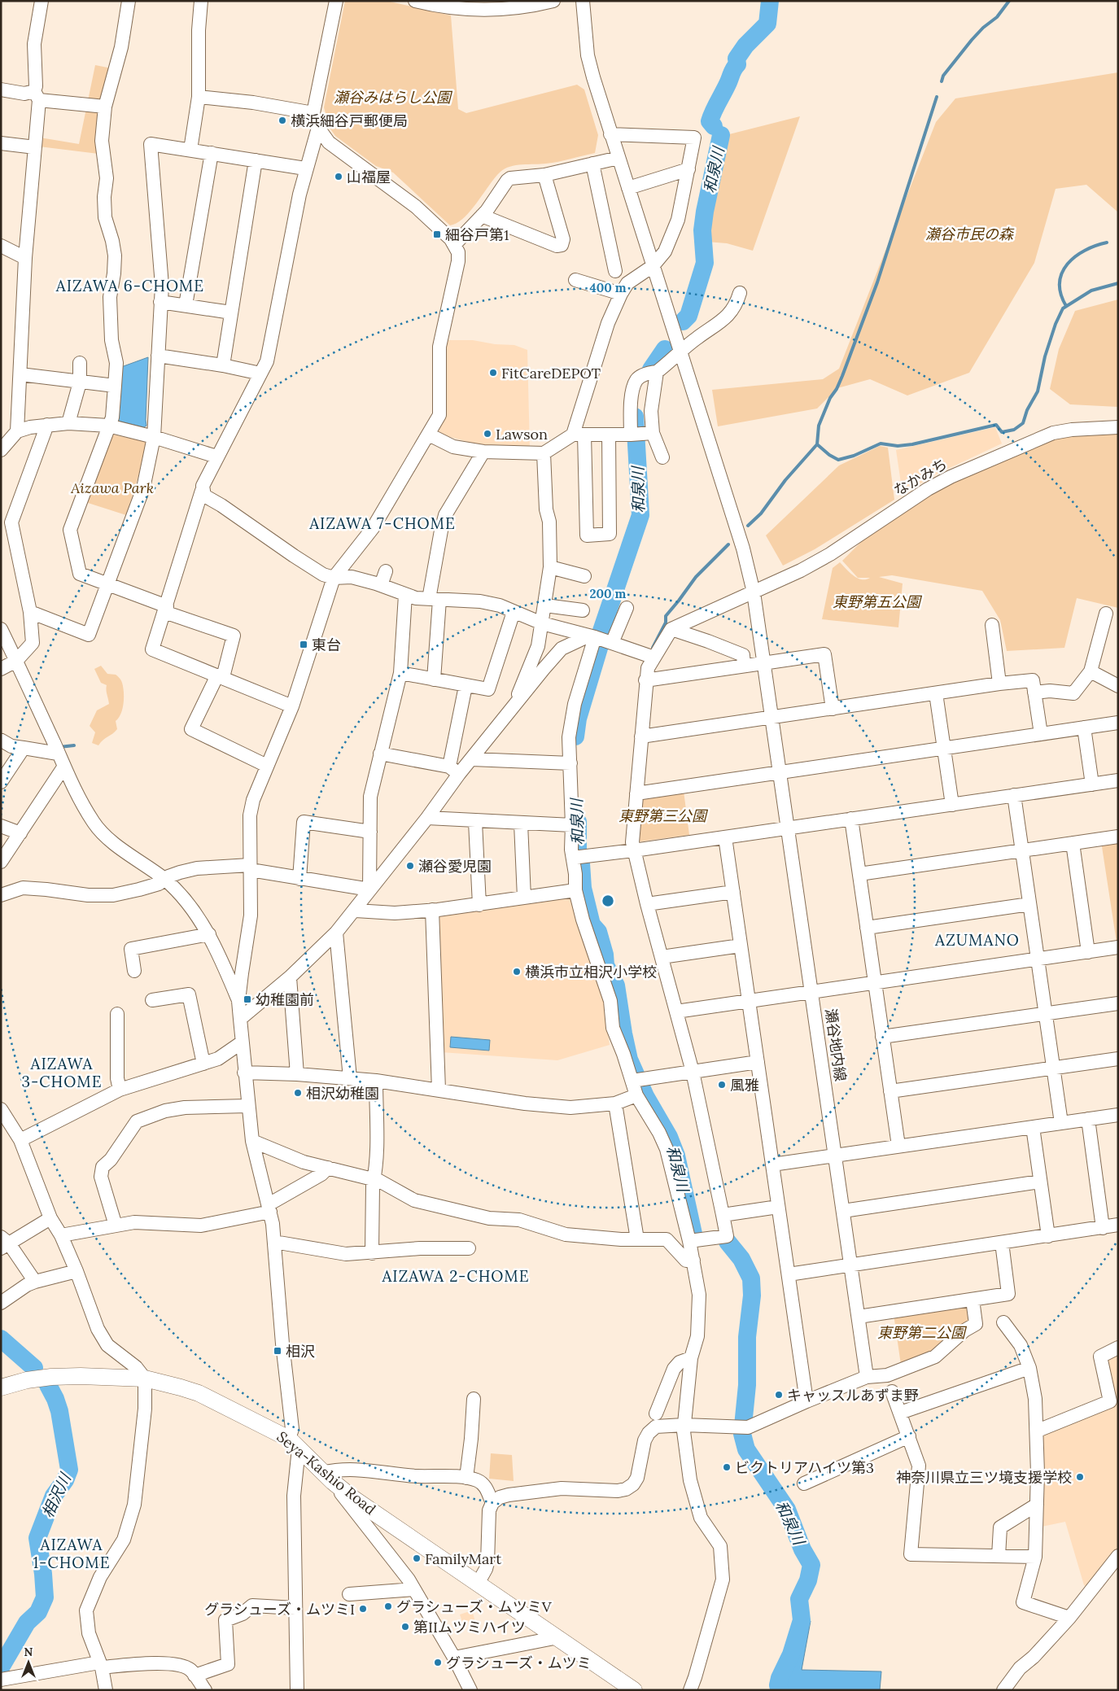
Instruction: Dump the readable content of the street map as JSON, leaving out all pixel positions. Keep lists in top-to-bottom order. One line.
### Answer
{"streets":{"main road":["Seya-Kashio Road"],"street":["なかみち","瀬谷地内線"]},"crossings":[["なかみち","瀬谷地内線"]],"districts":["AIZAWA 6-CHOME","AIZAWA 7-CHOME","AZUMANO","AIZAWA 3-CHOME","AIZAWA 2-CHOME","AIZAWA 1-CHOME"],"water":["和泉川","相沢川"],"parks":["瀬谷みはらし公園","瀬谷市民の森","Aizawa Park","東野第五公園","東野第三公園","東野第二公園"],"places":{"other":["横浜細谷戸郵便局","山福屋","FitCareDEPOT","Lawson","瀬谷愛児園","横浜市立相沢小学校","風雅","相沢幼稚園","キャッスルあずま野","ビクトリアハイツ第3","神奈川県立三ツ境支援学校","FamilyMart","グラシューズ・ムツミV","グラシューズ・ムツミI","第IIムツミハイツ","グラシューズ・ムツミ"],"transit":["細谷戸第1","東台","幼稚園前","相沢"]},"north":"top","rings":["400 m","200 m"]}
